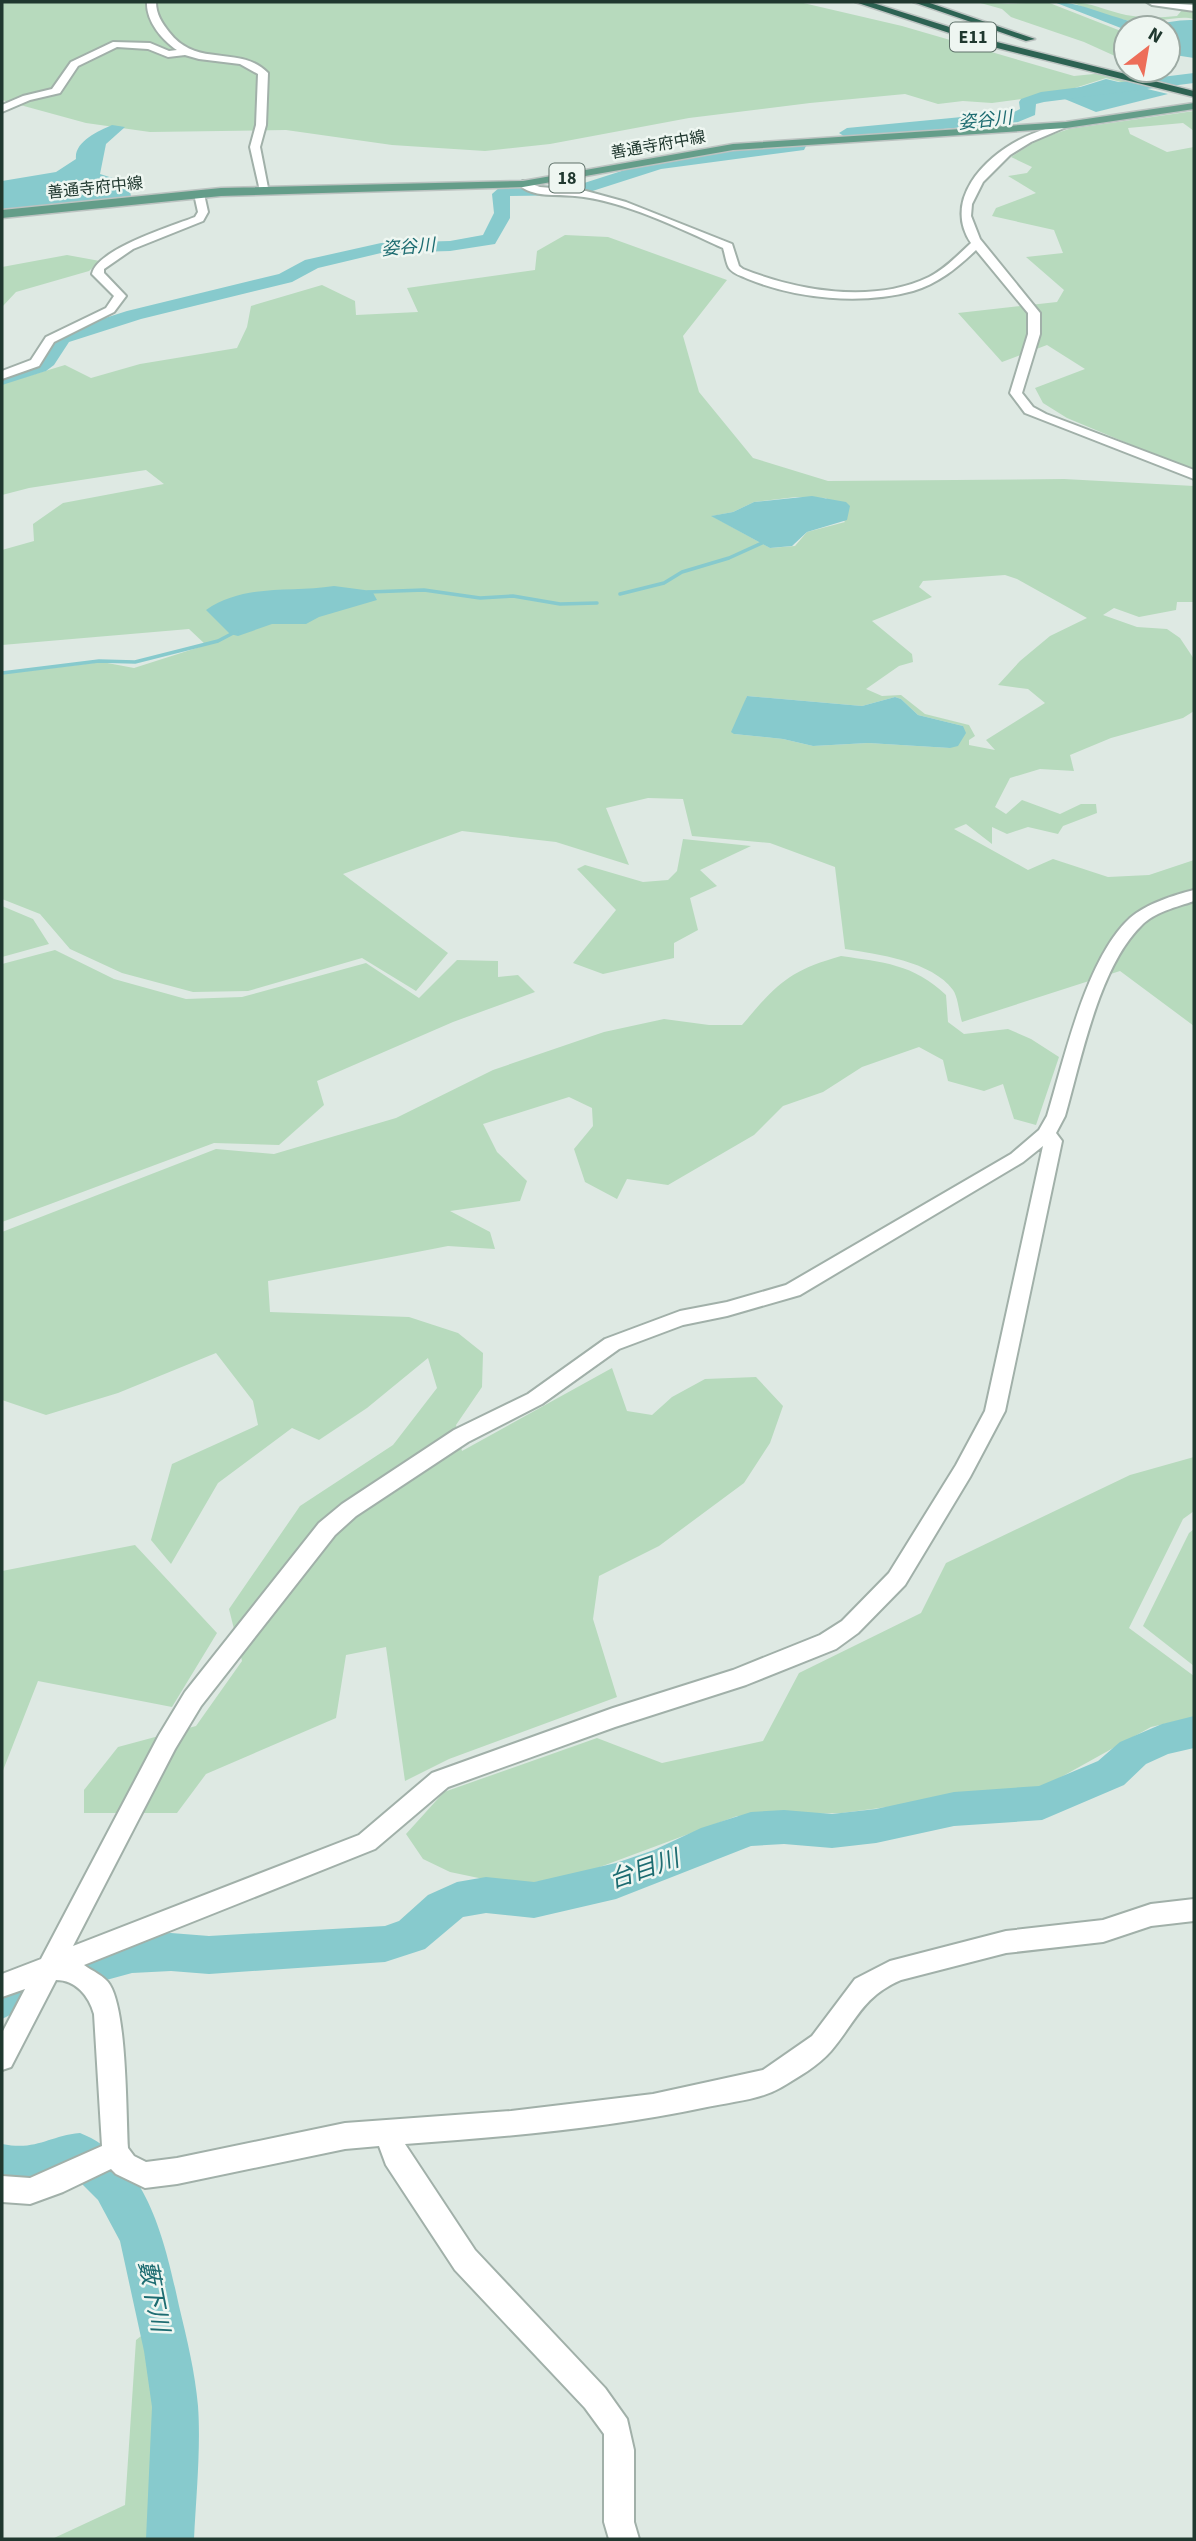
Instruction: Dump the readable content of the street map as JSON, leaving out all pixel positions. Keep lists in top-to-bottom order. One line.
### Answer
{"streets":{"highway":["E11"],"main road":["善通寺府中線","18"]},"water":["姿谷川","台目川","藪下川"],"north":"top right"}
